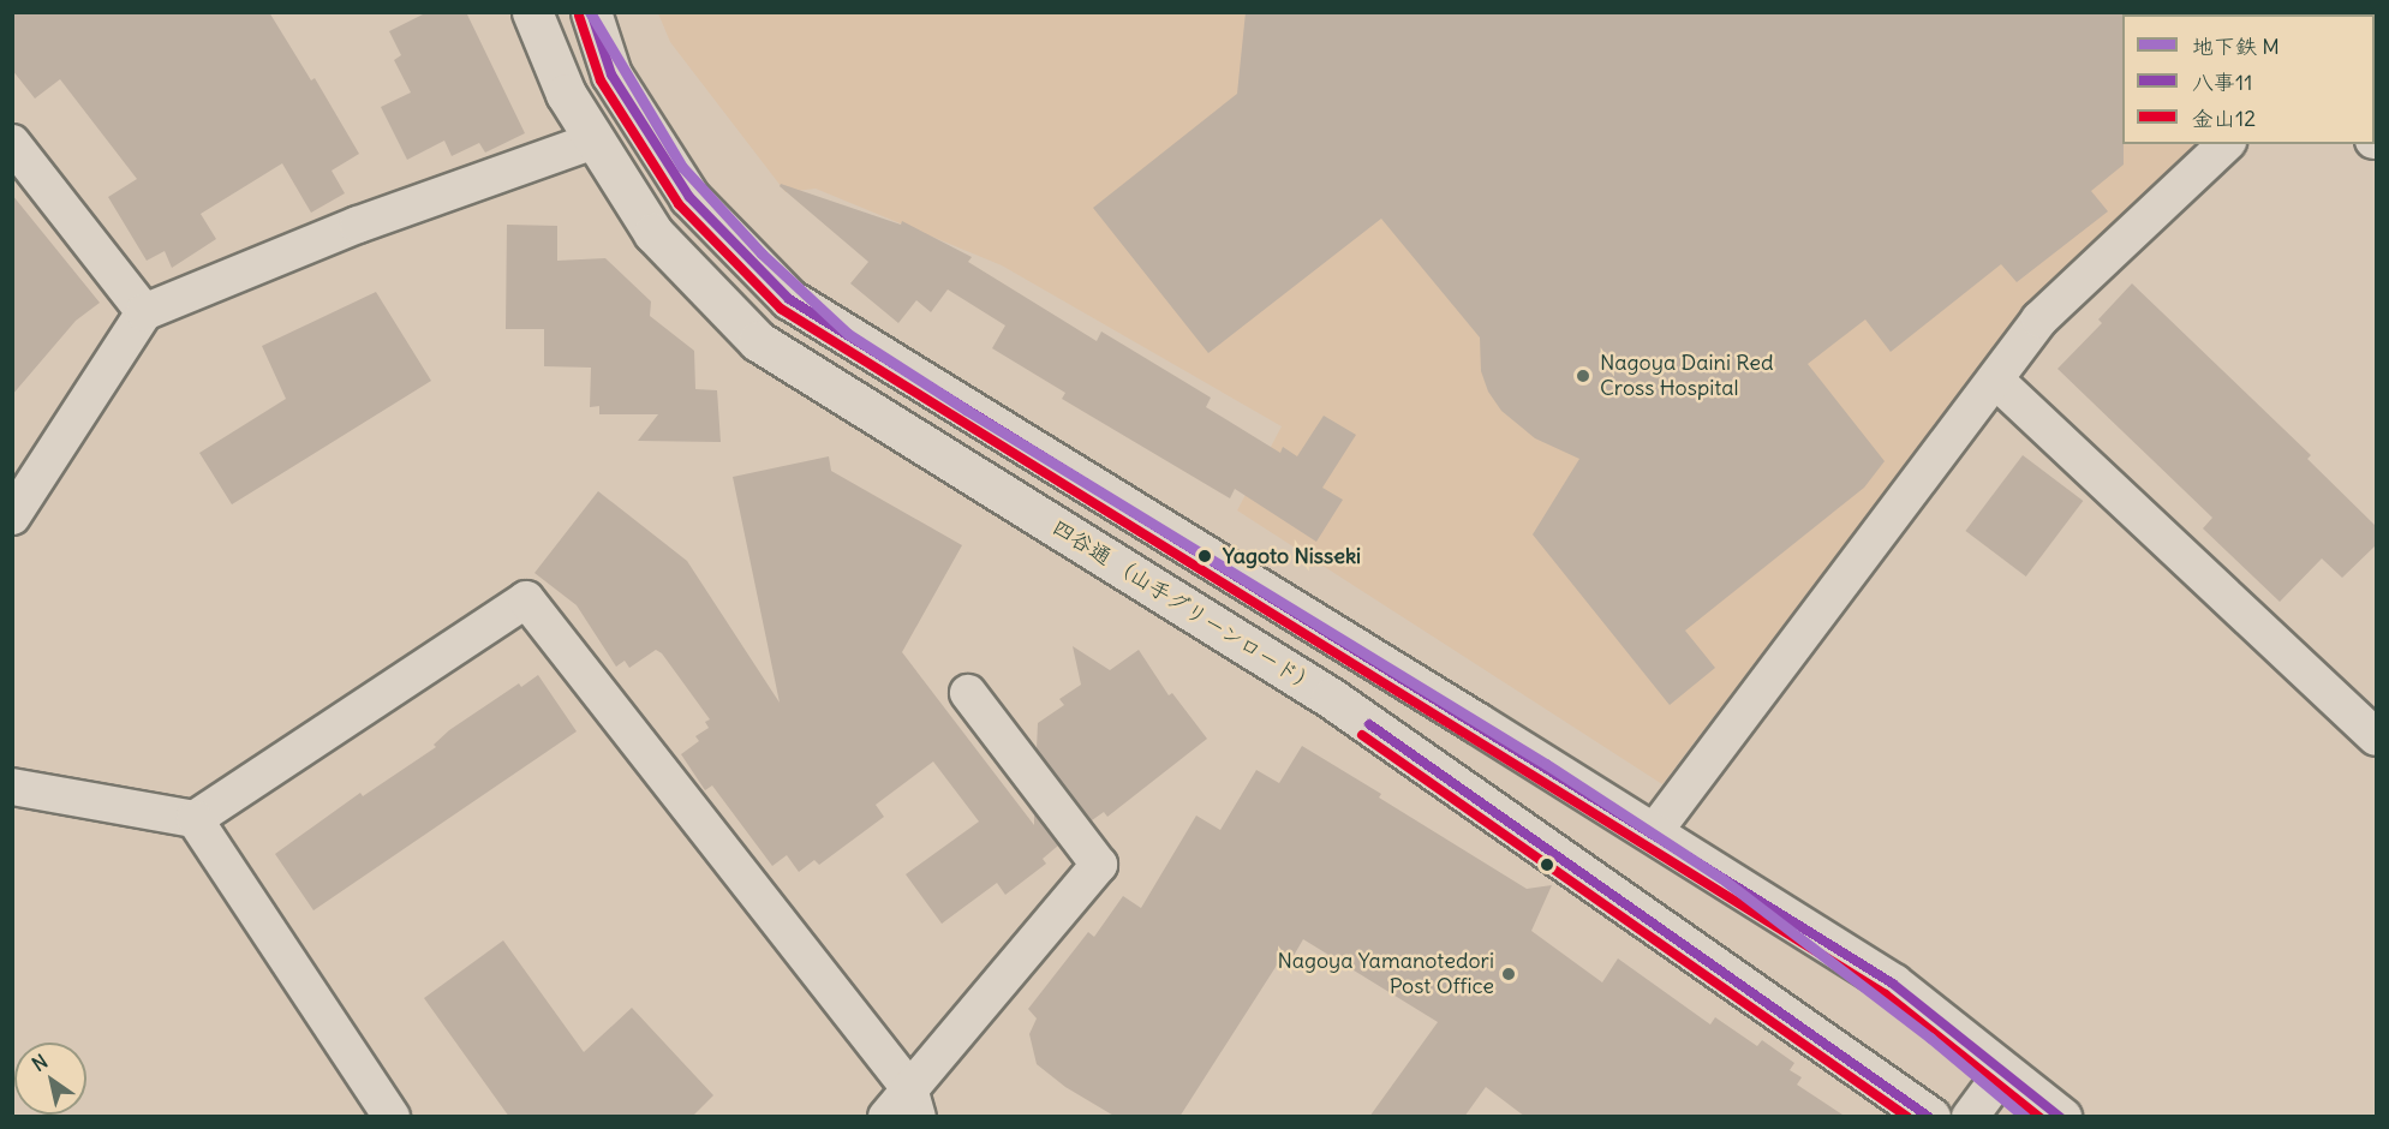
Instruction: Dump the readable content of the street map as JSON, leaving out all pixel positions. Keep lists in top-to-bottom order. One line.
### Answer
{"streets":{"street":["四谷通 （山手グリーンロード）"]},"places":["Nagoya Daini Red Cross Hospital","Yagoto Nisseki","Nagoya Yamanotedori Post Office"],"lines":["metro line M","transit line 八事11","transit line 金山12"],"legend":["地下鉄 M","八事11","金山12"],"north":"top left"}
